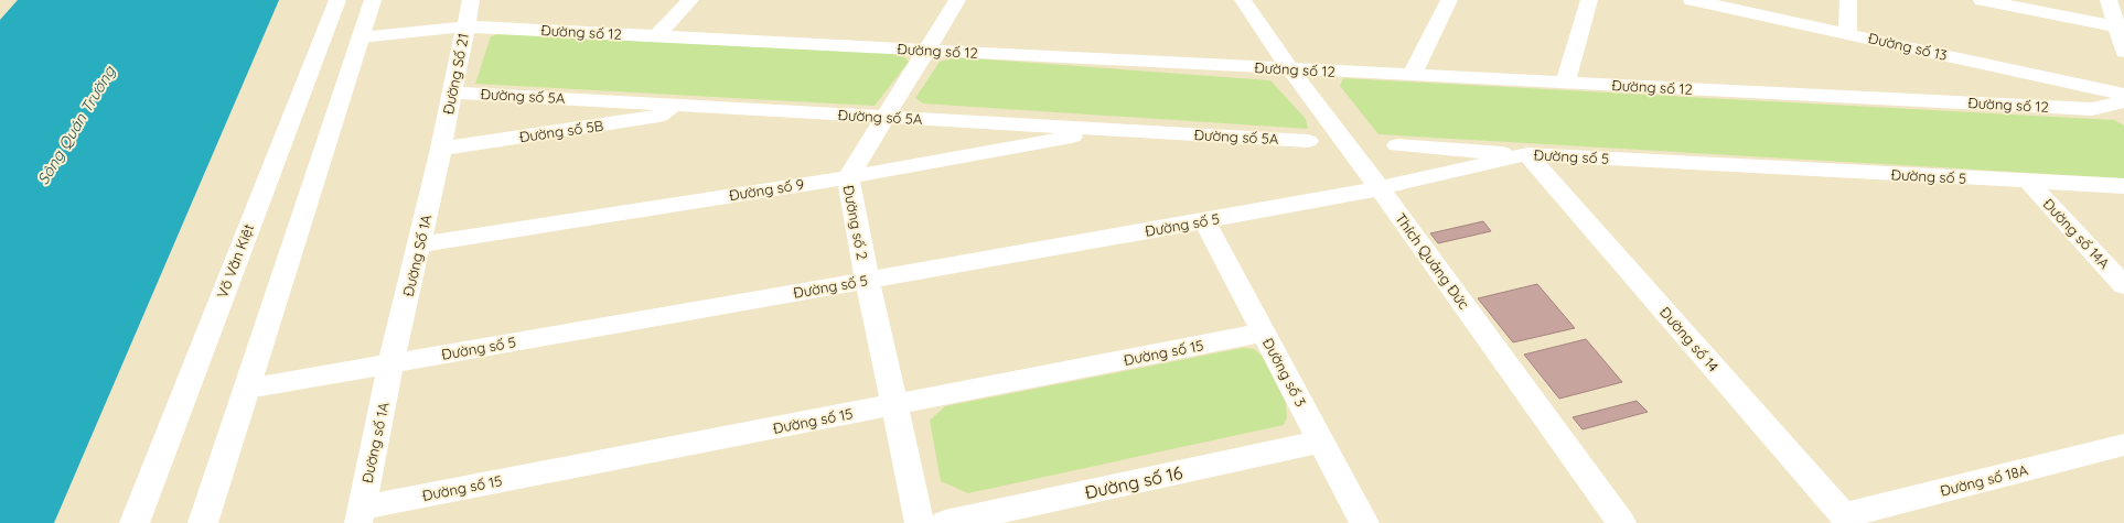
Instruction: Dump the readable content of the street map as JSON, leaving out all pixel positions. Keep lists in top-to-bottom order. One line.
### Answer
{"streets":{"street":["Đường số 12","Đường số 13","Đường Số 21","Đường số 5A","Đường số 5B","Đường số 5","Đường số 9","Đường số 2","Đường số 14A","Đường Số 1A","Võ Văn Kiệt","Thích Quảng Đức","Đường số 14","Đường số 15","Đường số 3","Đường số 1A","Đường số 18A","Đường số 16"]},"crossings":[["Đường số 12","Đường Số 21"],["Đường số 12","Đường số 2"],["Đường số 12","Võ Văn Kiệt"],["Đường số 12","Thích Quảng Đức"],["Đường Số 21","Đường số 5A"],["Đường Số 21","Đường số 5B"],["Đường Số 21","Đường Số 1A"],["Đường số 5A","Đường số 5B"],["Đường số 5A","Đường số 9"],["Đường số 5A","Đường số 2"],["Đường số 5B","Đường Số 1A"],["Đường số 5","Đường số 2"],["Đường số 5","Đường số 14A"],["Đường số 5","Đường Số 1A"],["Đường số 5","Thích Quảng Đức"],["Đường số 5","Đường số 14"],["Đường số 5","Đường số 3"],["Đường số 5","Đường số 1A"],["Đường số 9","Đường số 2"],["Đường số 9","Đường Số 1A"],["Đường số 2","Đường số 15"],["Đường Số 1A","Đường số 1A"],["Đường số 14","Đường số 18A"],["Đường số 15","Đường số 3"],["Đường số 15","Đường số 1A"],["Đường số 3","Đường số 16"]],"water":["Sông Quán Trường"]}
